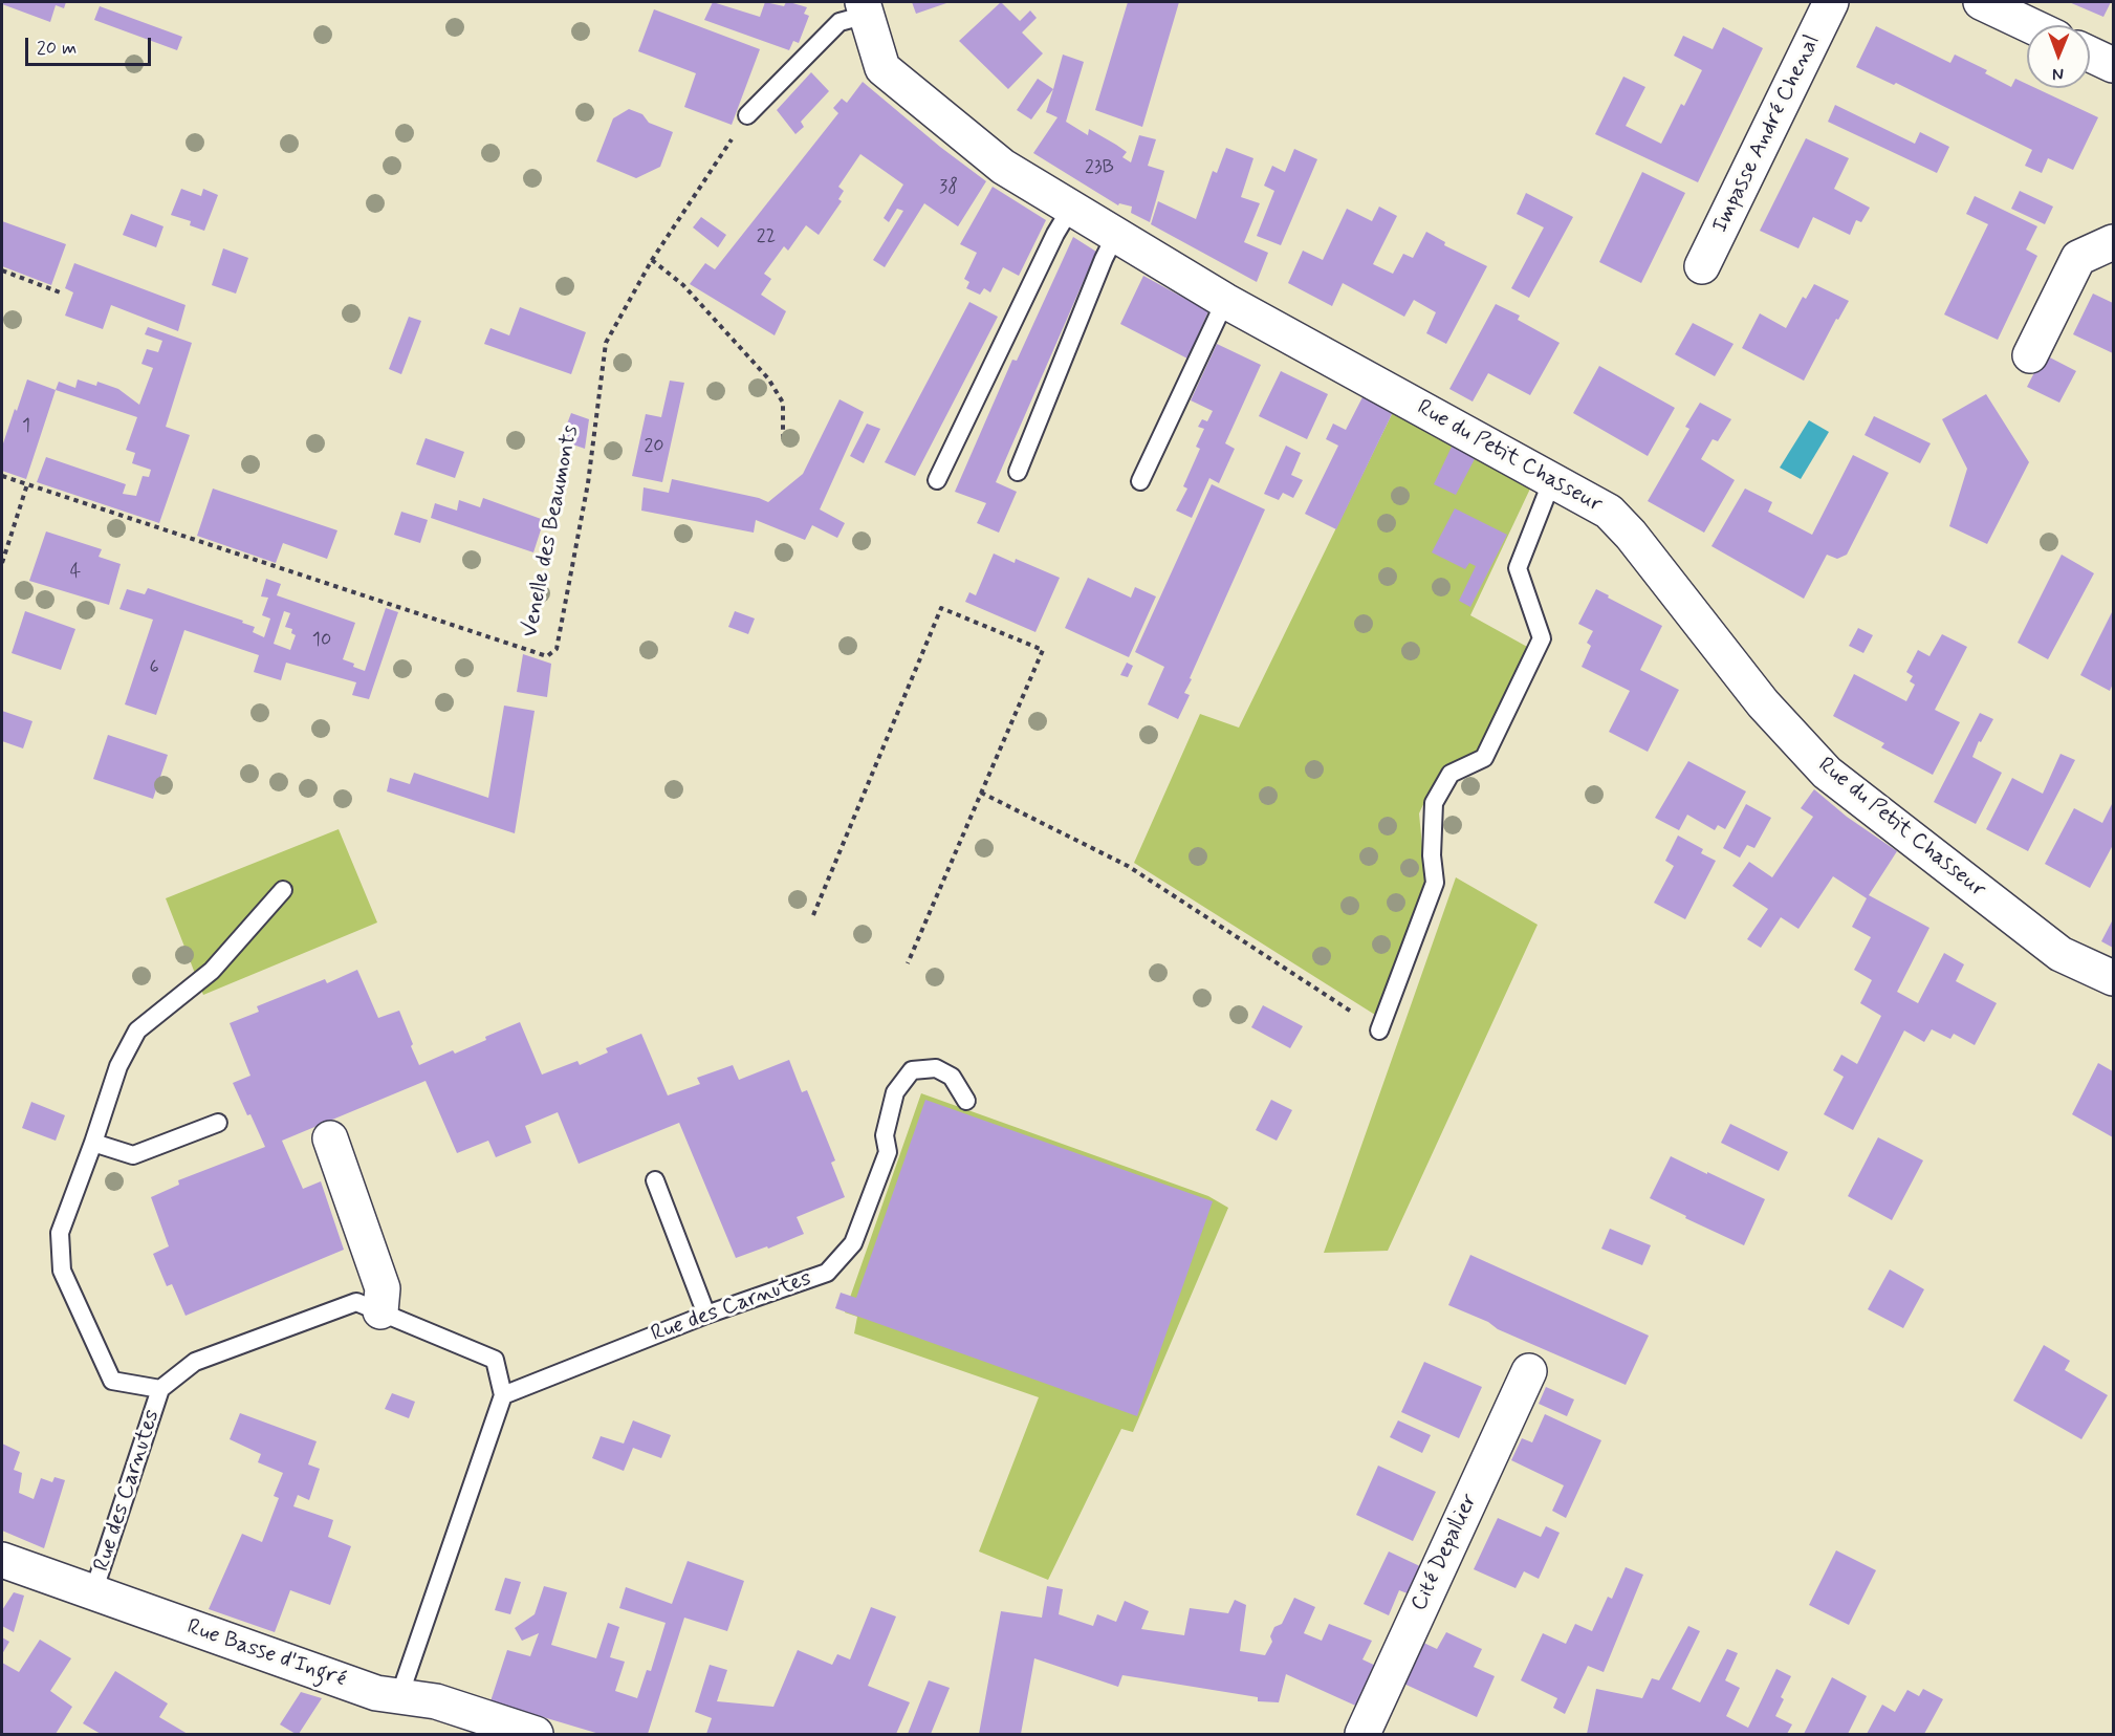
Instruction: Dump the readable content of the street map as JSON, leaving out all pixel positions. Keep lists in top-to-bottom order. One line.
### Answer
{"streets":{"street":["Impasse André Chenal","Rue du Petit Chasseur","Cité Depallier","Rue Basse d'Ingré"],"lane":["Rue des Carnutes"],"path":["Venelle des Beaumonts"]},"crossings":[["Rue des Carnutes","Rue Basse d'Ingré"]],"house_numbers":["23B","38","22","1","20","4","10","6"],"scale_bar":"20 m","north":"bottom"}
